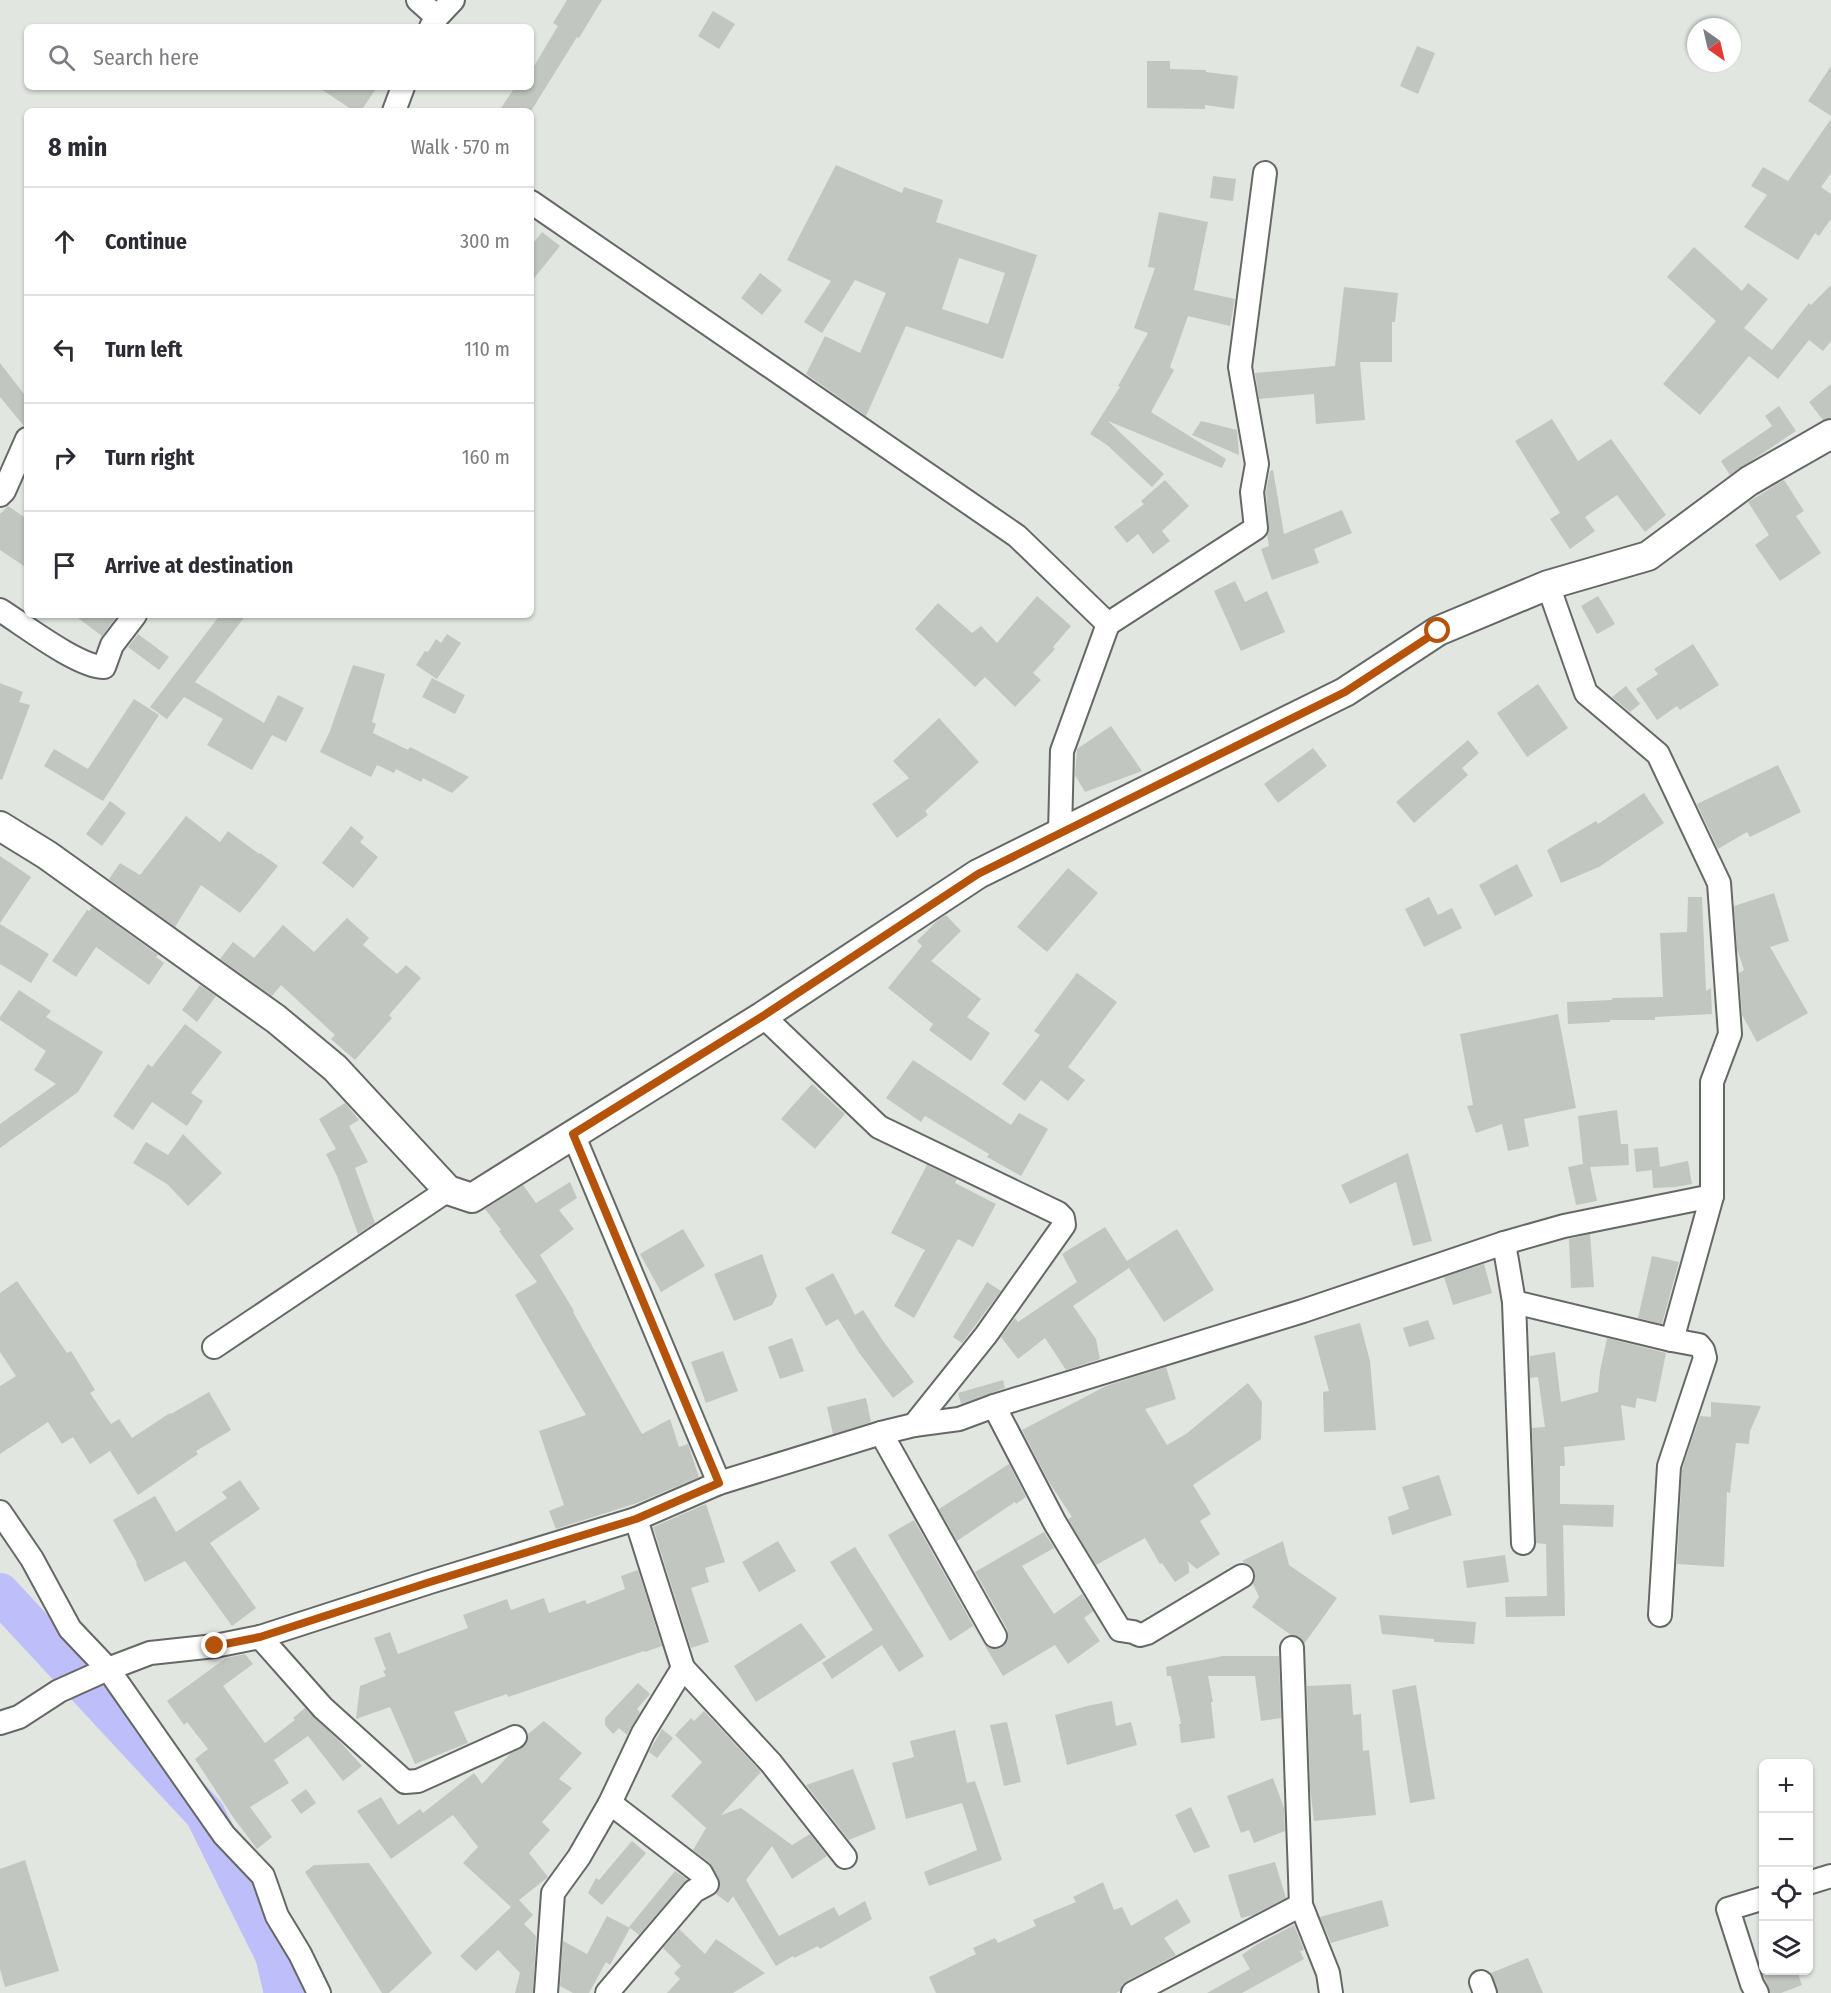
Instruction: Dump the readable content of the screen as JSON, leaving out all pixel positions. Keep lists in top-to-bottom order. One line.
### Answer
{"north":"bottom right","page":{"search":"Search here","heading":["8 min","Walk · 570 m"],"list":[["Continue","300 m"],["Turn left","110 m"],["Turn right","160 m"],"Arrive at destination"],"map_buttons":["+","−"]}}
